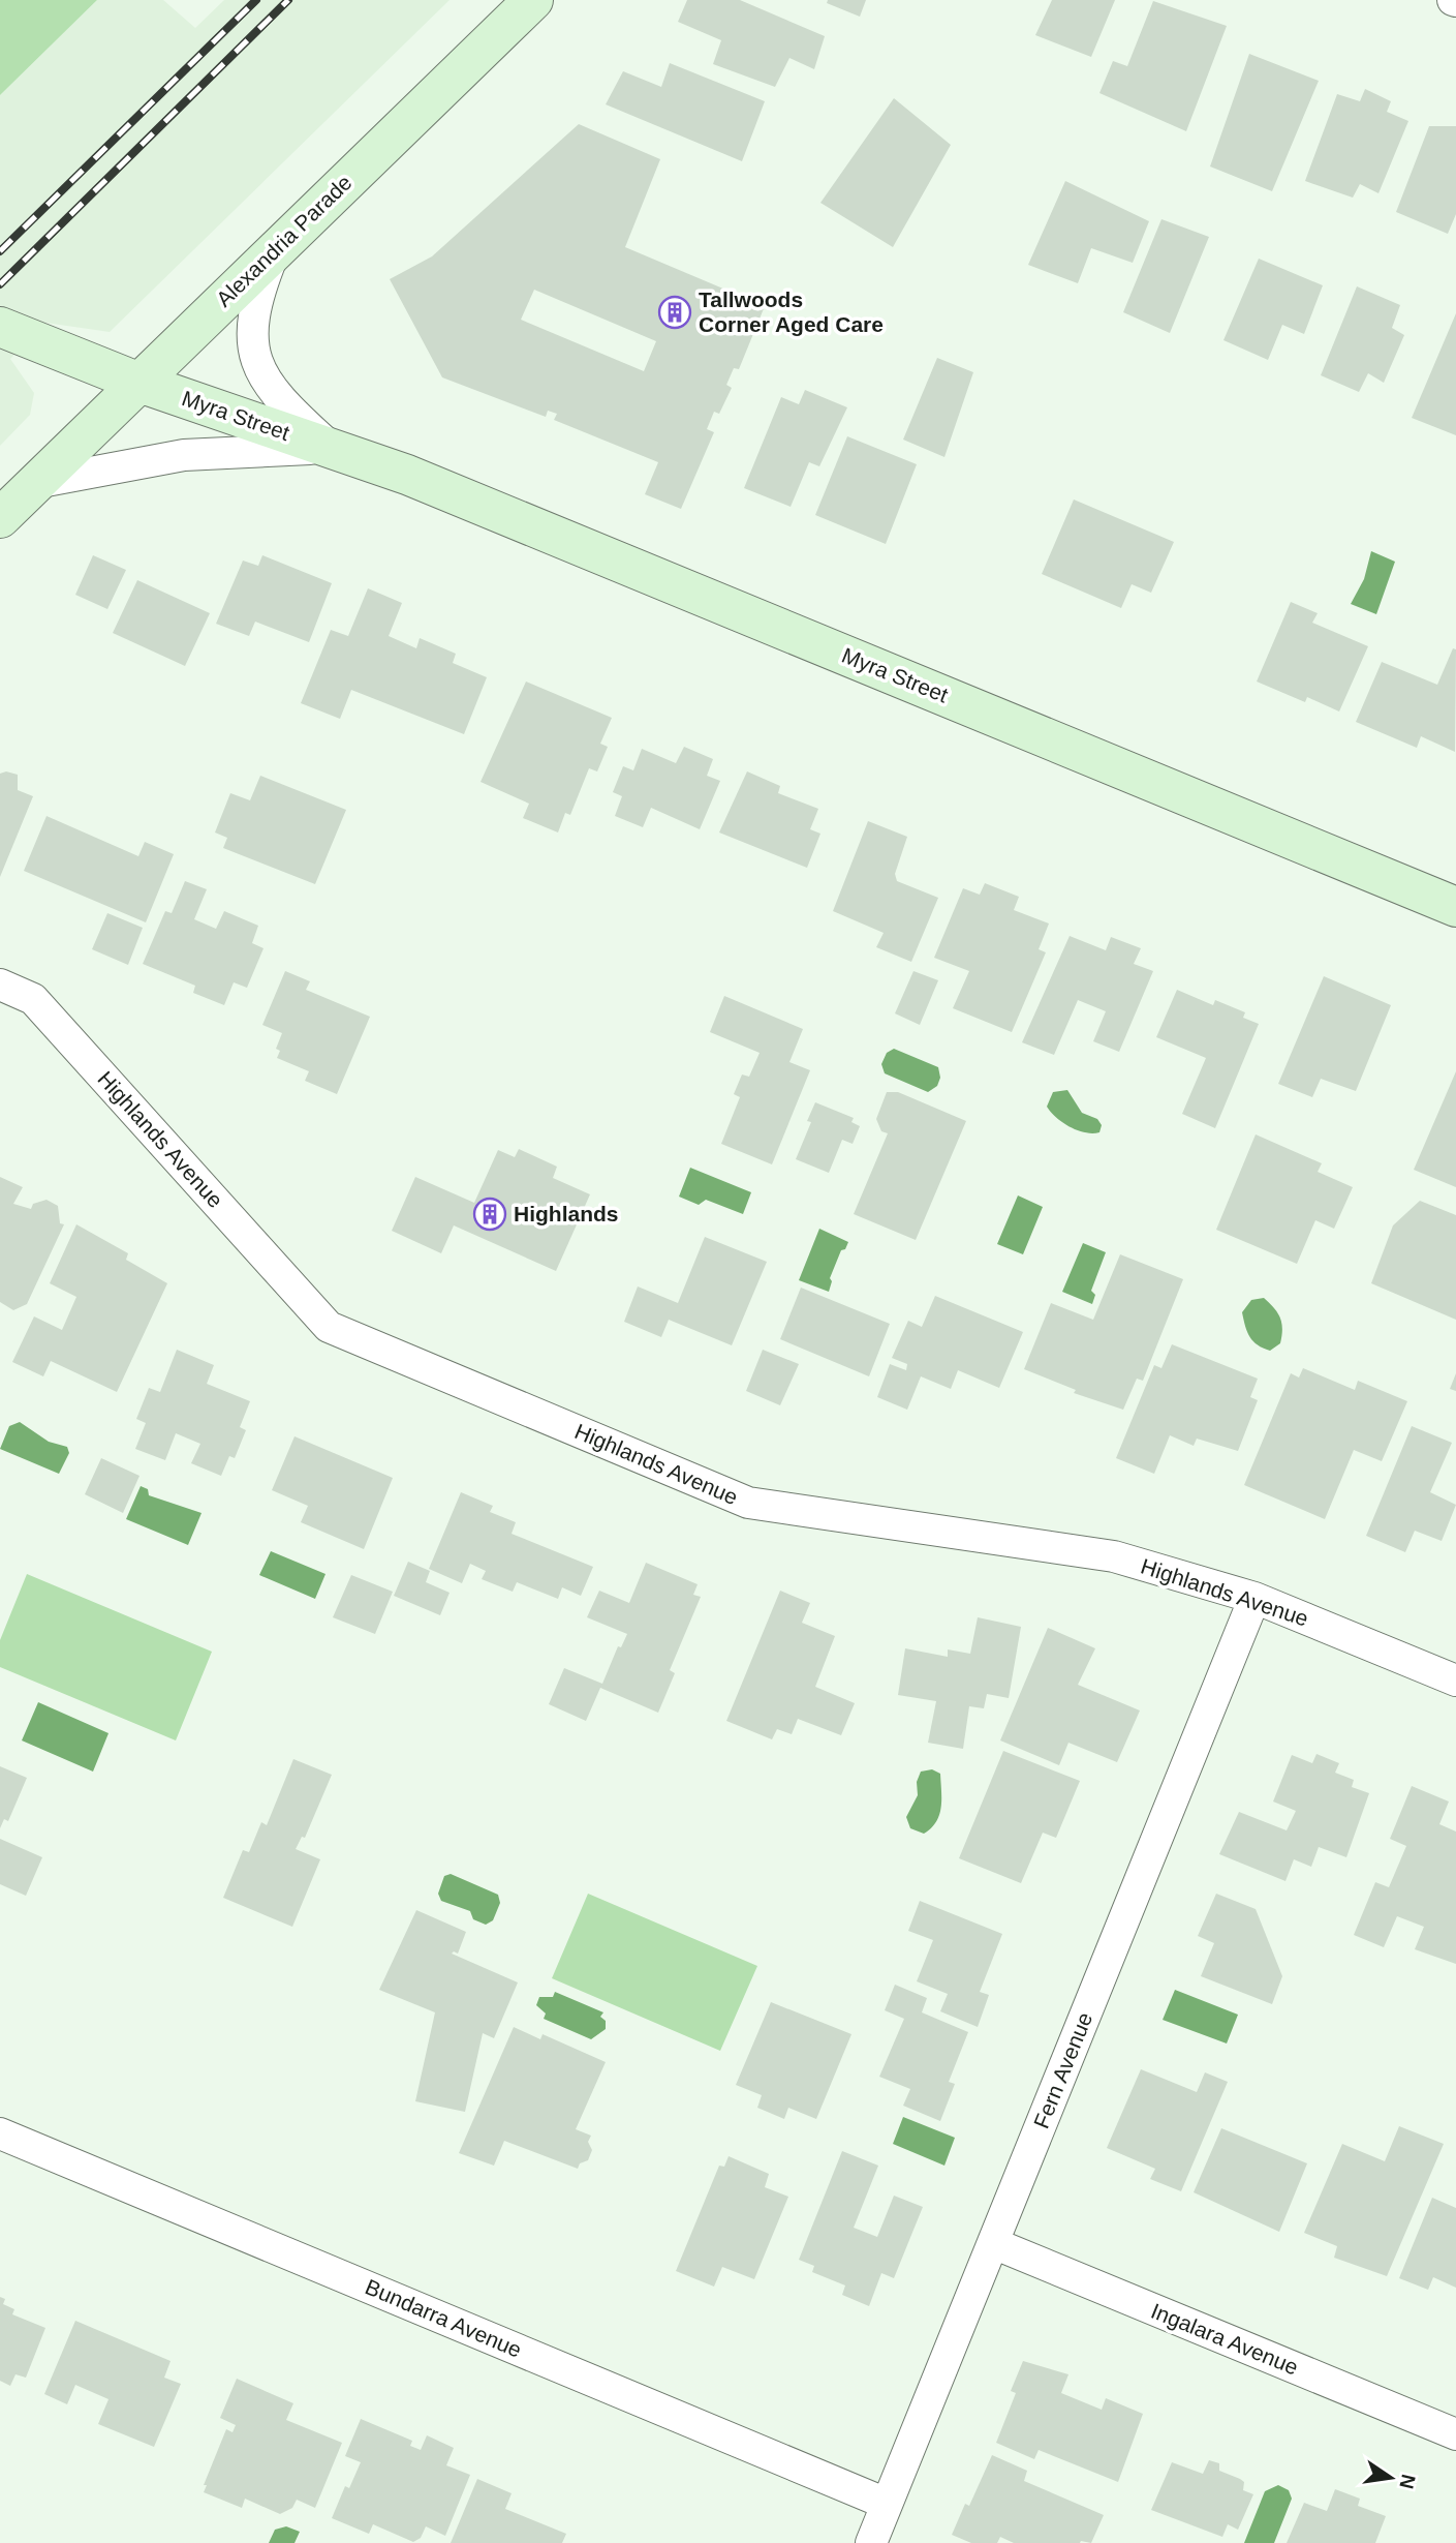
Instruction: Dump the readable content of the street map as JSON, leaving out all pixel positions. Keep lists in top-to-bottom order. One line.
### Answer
{"streets":{"main road":["Alexandria Parade","Myra Street"],"street":["Highlands Avenue","Fern Avenue","Bundarra Avenue","Ingalara Avenue"]},"crossings":[["Alexandria Parade","Myra Street"],["Highlands Avenue","Fern Avenue"],["Fern Avenue","Bundarra Avenue"],["Fern Avenue","Ingalara Avenue"]],"places":{"building":["Tallwoods Corner Aged Care","Highlands"]},"north":"right"}
